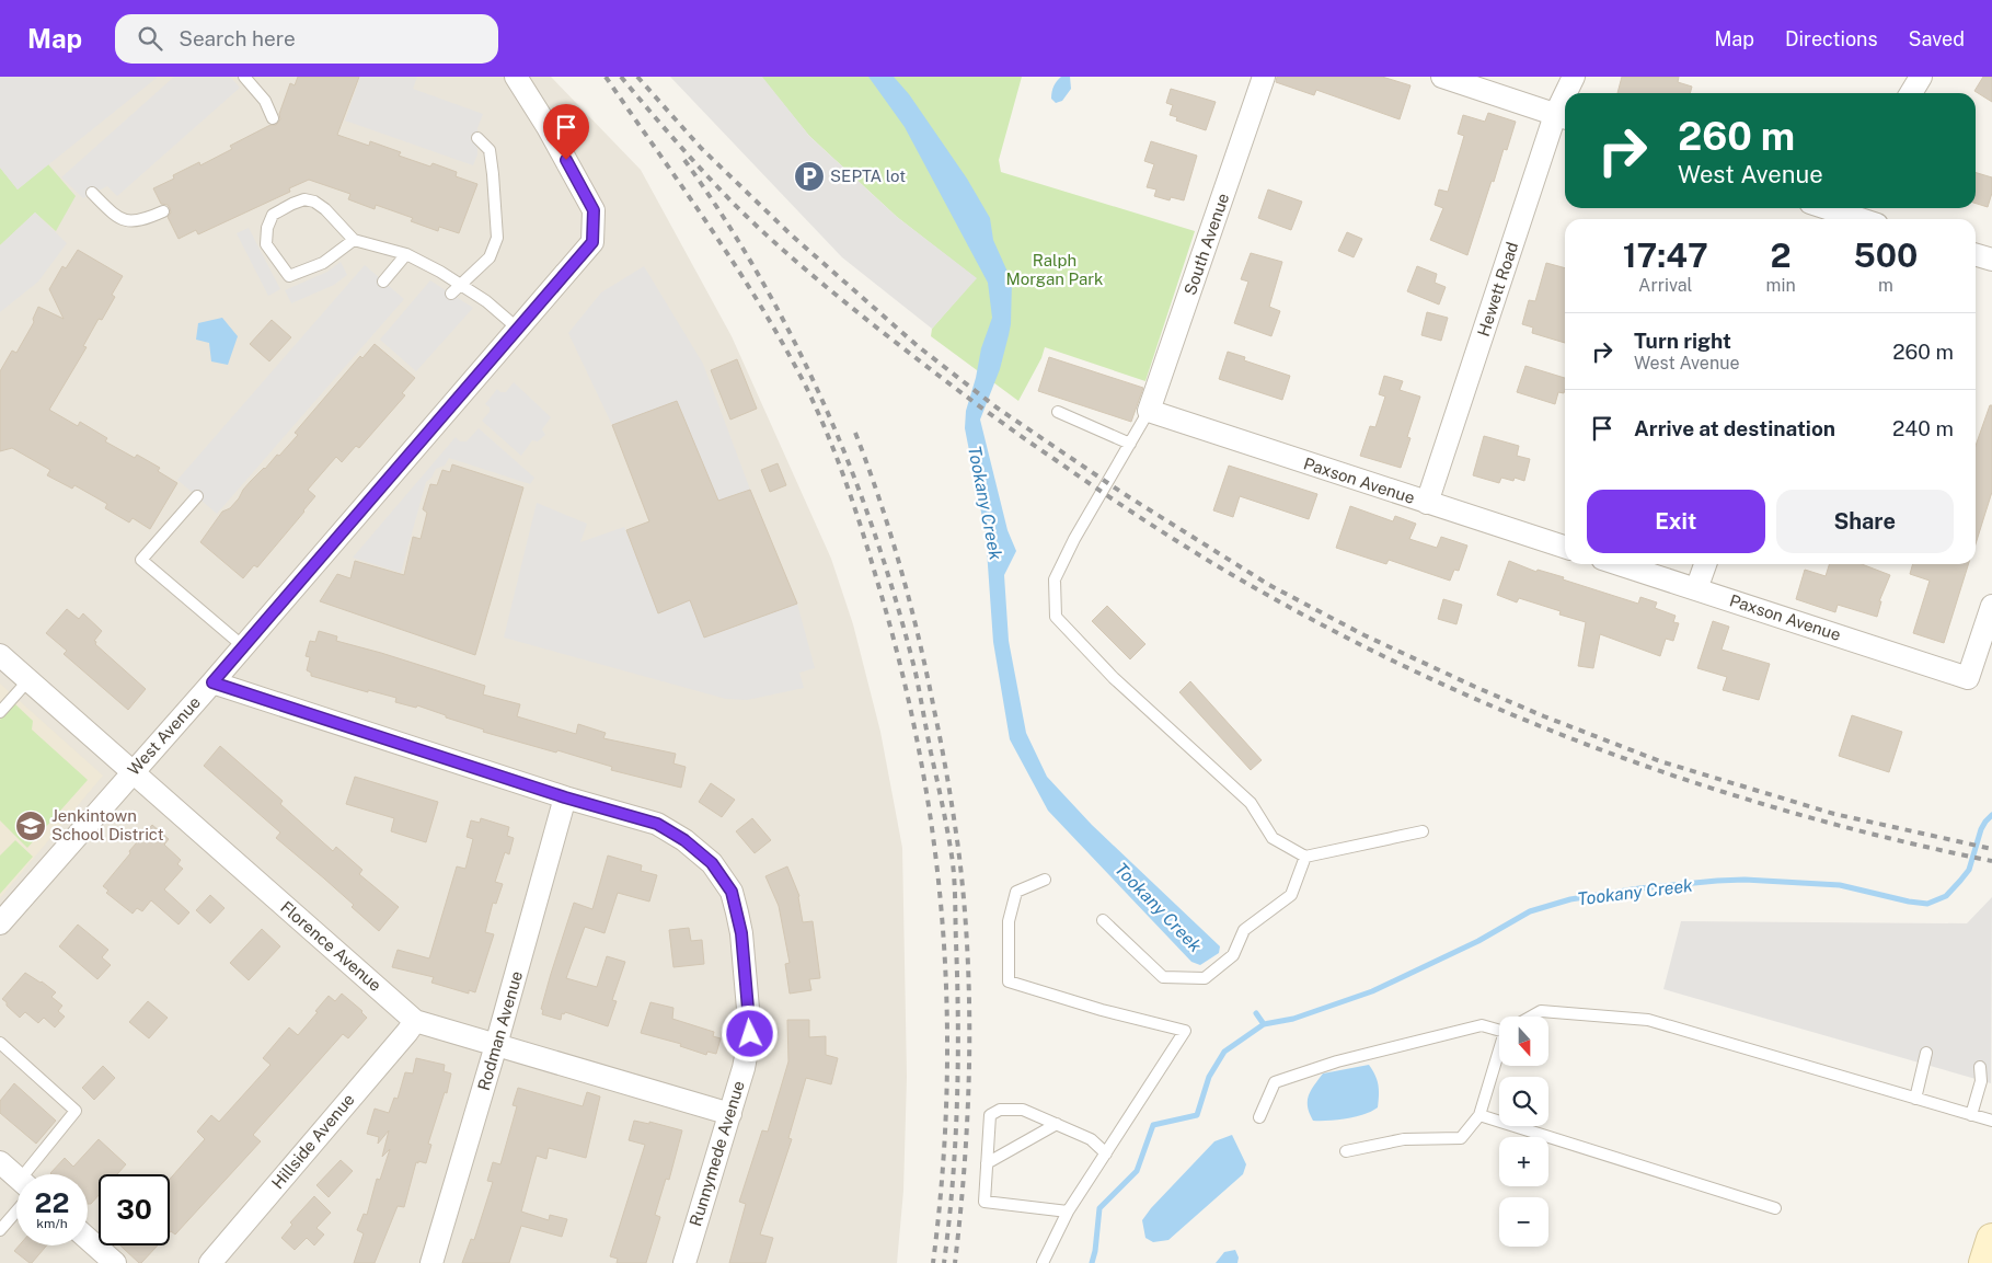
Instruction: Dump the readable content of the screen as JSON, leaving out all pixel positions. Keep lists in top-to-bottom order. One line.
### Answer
{"streets":{"street":["South Avenue","Hewett Road","Paxson Avenue","West Avenue","Florence Avenue","Rodman Avenue","Hillside Avenue","Runnymede Avenue"]},"crossings":[["South Avenue","Paxson Avenue"],["Hewett Road","Paxson Avenue"],["West Avenue","Florence Avenue"],["West Avenue","Runnymede Avenue"],["Florence Avenue","Rodman Avenue"],["Florence Avenue","Hillside Avenue"],["Florence Avenue","Runnymede Avenue"],["Rodman Avenue","Runnymede Avenue"]],"water":["Tookany Creek"],"parks":["Ralph Morgan Park"],"places":{"parking":["SEPTA lot"],"school or university":["Jenkintown School District"]},"north":"bottom","page":{"header":"Map","search":"Search here","nav":["Map","Directions","Saved"],"turn":["260 m","West Avenue"],"eta":["17:47","Arrival","2","min","500","m"],"list":[{"name":"Turn right","note":"West Avenue","value":"260 m"},{"name":"Arrive at destination","value":"240 m"}],"buttons":["Exit","Share"],"map_buttons":["+","−"],"speed":"22 km/h","limit":"30"}}
